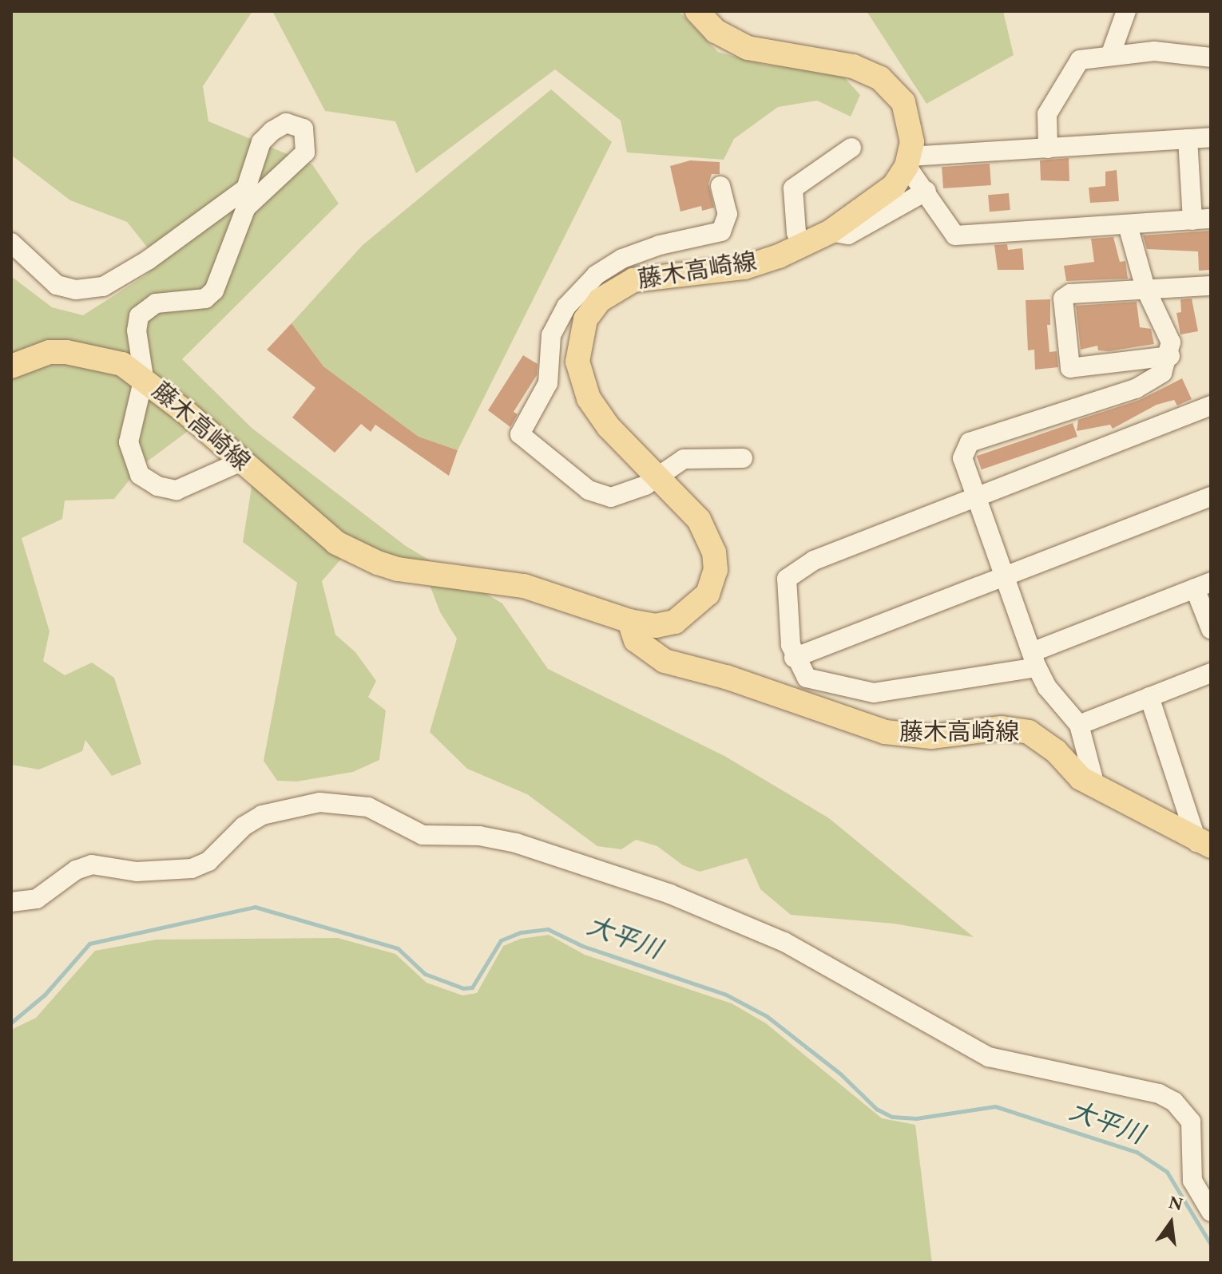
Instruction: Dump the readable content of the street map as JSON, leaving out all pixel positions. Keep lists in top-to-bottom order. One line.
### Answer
{"streets":{"main road":["藤木高崎線"]},"water":["大平川"],"north":"top"}
